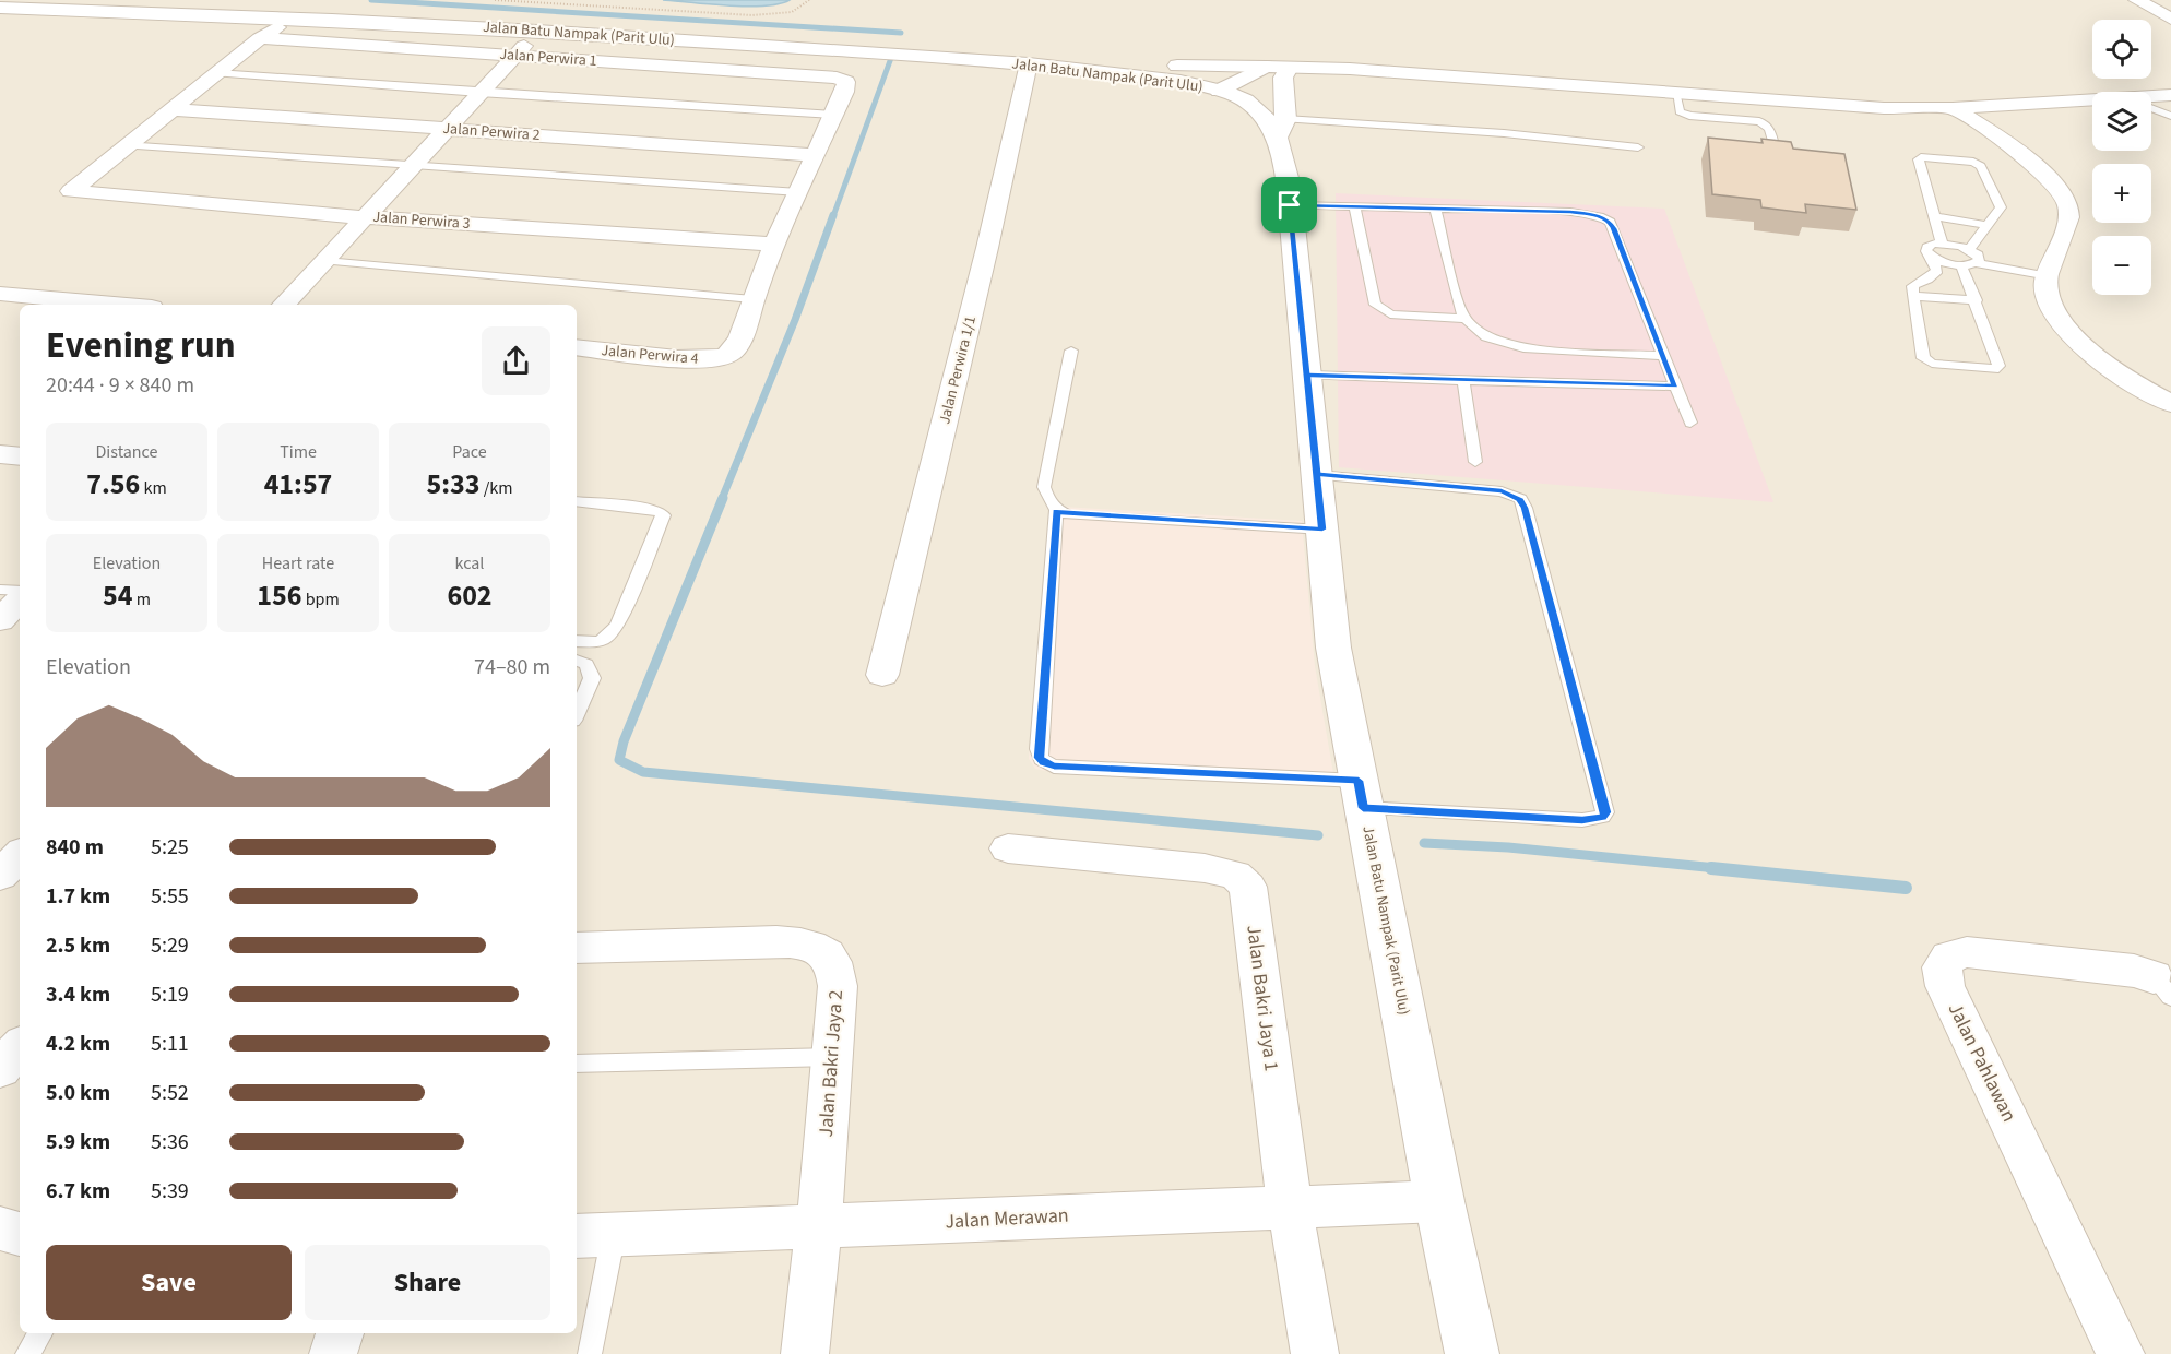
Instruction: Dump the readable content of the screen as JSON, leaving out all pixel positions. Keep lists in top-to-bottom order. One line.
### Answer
{"streets":{"street":["Jalan Batu Nampak (Parit Ulu)","Jalan Perwira 1","Jalan Perwira 2","Jalan Perwira 3","Jalan Perwira 4","Jalan Perwira 1/1","Jalan Bakri Jaya 1","Jalan Pahlawan","Jalan Bakri Jaya 2","Jalan Merawan"]},"crossings":[["Jalan Batu Nampak (Parit Ulu)","Jalan Perwira 1/1"],["Jalan Batu Nampak (Parit Ulu)","Jalan Merawan"],["Jalan Bakri Jaya 1","Jalan Merawan"],["Jalan Bakri Jaya 2","Jalan Merawan"]],"page":{"map_buttons":["+","−"],"heading":["Evening run","20:44 · 9 × 840 m"],"stats":[["Distance","7.56 km"],["Time","41:57"],["Pace","5:33 /km"],["Elevation","54 m"],["Heart rate","156 bpm"],["kcal","602"]],"chart":["Elevation","74–80 m"],"list":[{"name":"840 m","note":"5:25"},{"name":"1.7 km","note":"5:55"},{"name":"2.5 km","note":"5:29"},{"name":"3.4 km","note":"5:19"},{"name":"4.2 km","note":"5:11"},{"name":"5.0 km","note":"5:52"},{"name":"5.9 km","note":"5:36"},{"name":"6.7 km","note":"5:39"}],"buttons":["Save","Share"]}}
